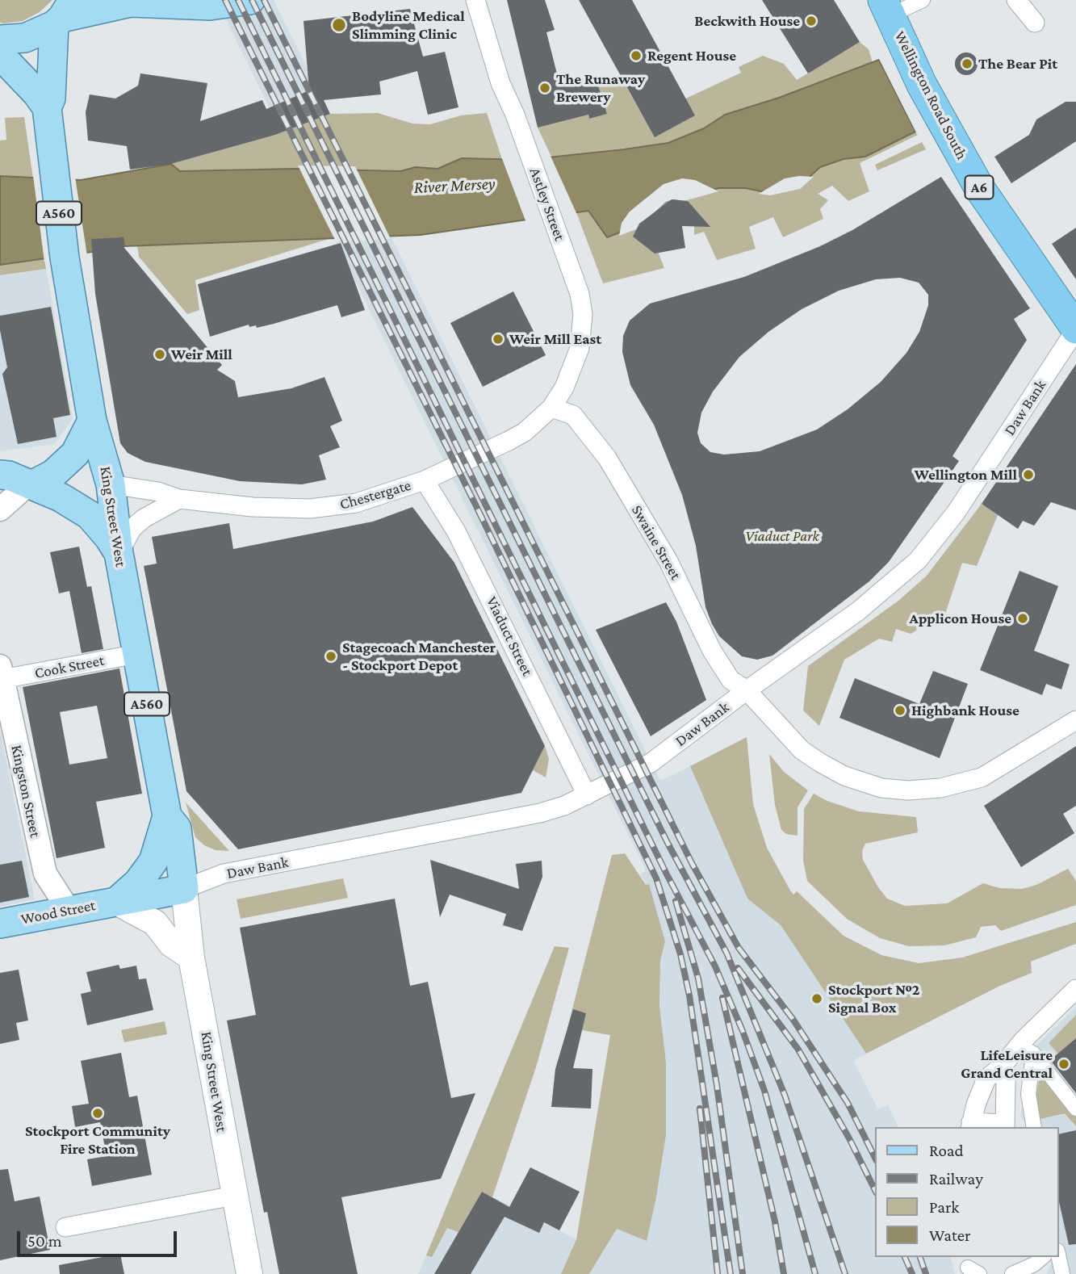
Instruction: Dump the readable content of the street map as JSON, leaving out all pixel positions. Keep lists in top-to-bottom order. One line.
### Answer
{"streets":{"highway":["Wellington Road South","A6"],"main road":["A560","King Street West","Wood Street"],"street":["Astley Street","Daw Bank","Chestergate","Swaine Street","Viaduct Street","Cook Street","Kingston Street"]},"crossings":[["Wellington Road South","Daw Bank"],["Astley Street","Chestergate"],["Astley Street","Swaine Street"],["A560","King Street West"],["A560","Wood Street"],["Daw Bank","King Street West"],["Daw Bank","Swaine Street"],["Daw Bank","Viaduct Street"],["Chestergate","King Street West"],["Chestergate","Swaine Street"],["Chestergate","Viaduct Street"],["King Street West","Cook Street"],["Cook Street","Kingston Street"],["Kingston Street","Wood Street"]],"water":["River Mersey"],"parks":["Viaduct Park"],"places":["Beckwith House","Bodyline Medical Slimming Clinic","Regent House","The Bear Pit","The Runaway Brewery","Weir Mill East","Weir Mill","Wellington Mill","Applicon House","Stagecoach Manchester - Stockport Depot","Highbank House","Stockport №2 Signal Box","LifeLeisure Grand Central","Stockport Community Fire Station"],"legend":["Road","Railway","Park","Water"],"scale_bar":"50 m"}
